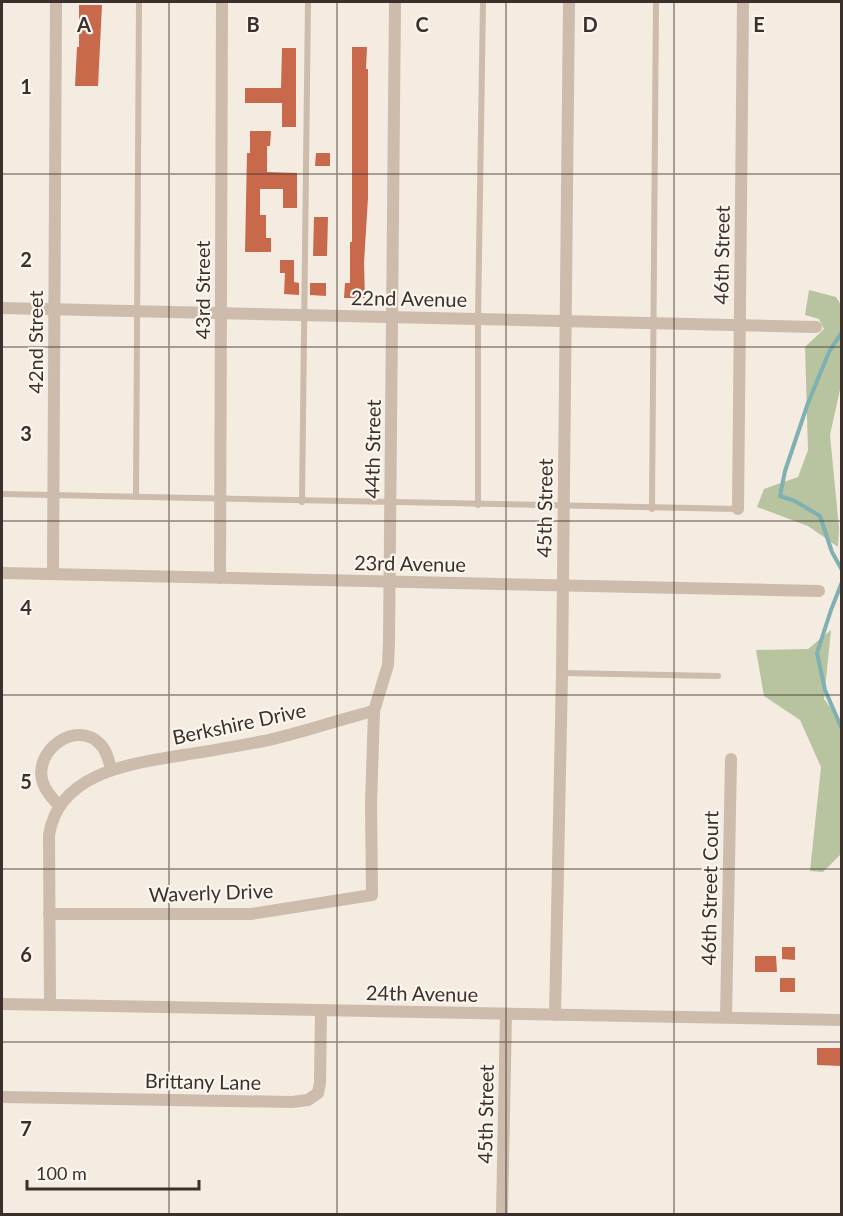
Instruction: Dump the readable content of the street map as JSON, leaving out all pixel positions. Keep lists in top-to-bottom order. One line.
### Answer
{"streets":{"street":["46th Street","43rd Street","22nd Avenue","42nd Street","44th Street","45th Street","23rd Avenue","Berkshire Drive","46th Street Court","Waverly Drive","24th Avenue","Brittany Lane"]},"crossings":[["46th Street","22nd Avenue"],["43rd Street","22nd Avenue"],["43rd Street","23rd Avenue"],["22nd Avenue","42nd Street"],["22nd Avenue","44th Street"],["22nd Avenue","45th Street"],["42nd Street","23rd Avenue"],["44th Street","23rd Avenue"],["44th Street","Berkshire Drive"],["44th Street","Waverly Drive"],["45th Street","23rd Avenue"],["45th Street","24th Avenue"],["Berkshire Drive","Waverly Drive"],["Berkshire Drive","24th Avenue"],["46th Street Court","24th Avenue"],["24th Avenue","Brittany Lane"]],"scale_bar":"100 m","grid":{"columns":["A","B","C","D","E"],"rows":["1","2","3","4","5","6","7"]}}
